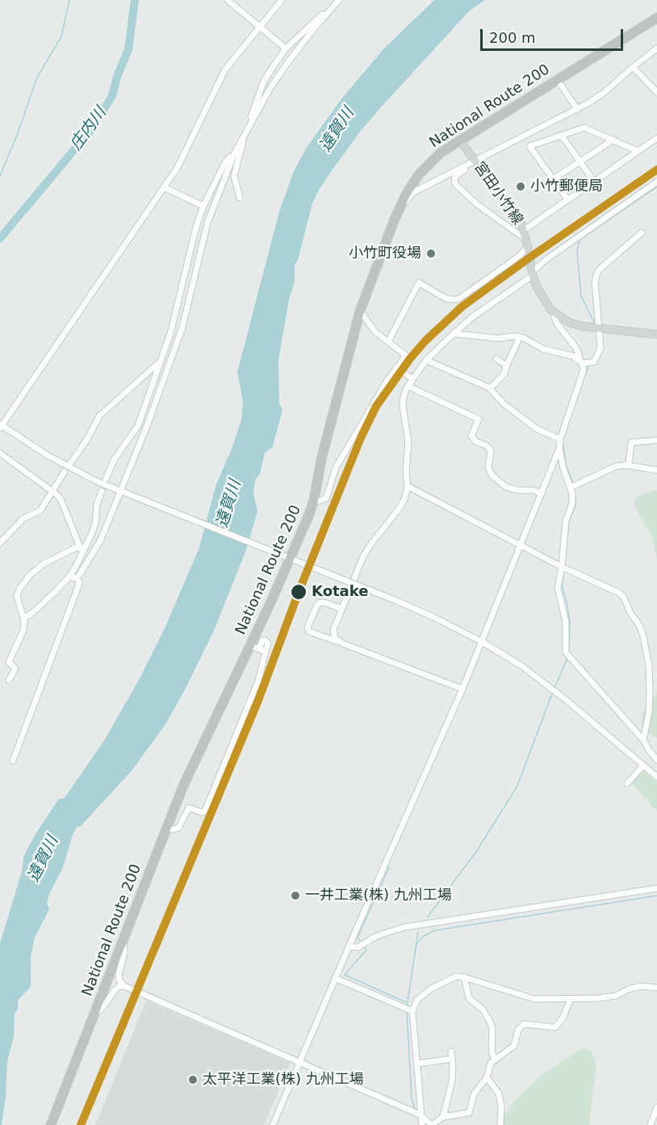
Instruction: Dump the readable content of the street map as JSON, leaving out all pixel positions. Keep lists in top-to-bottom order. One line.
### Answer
{"streets":{"highway":["National Route 200"],"main road":["宮田小竹線"]},"crossings":[["National Route 200","宮田小竹線"]],"water":["庄内川","遠賀川"],"places":["小竹郵便局","小竹町役場","Kotake","一井工業(株) 九州工場","太平洋工業(株) 九州工場"],"scale_bar":"200 m"}
